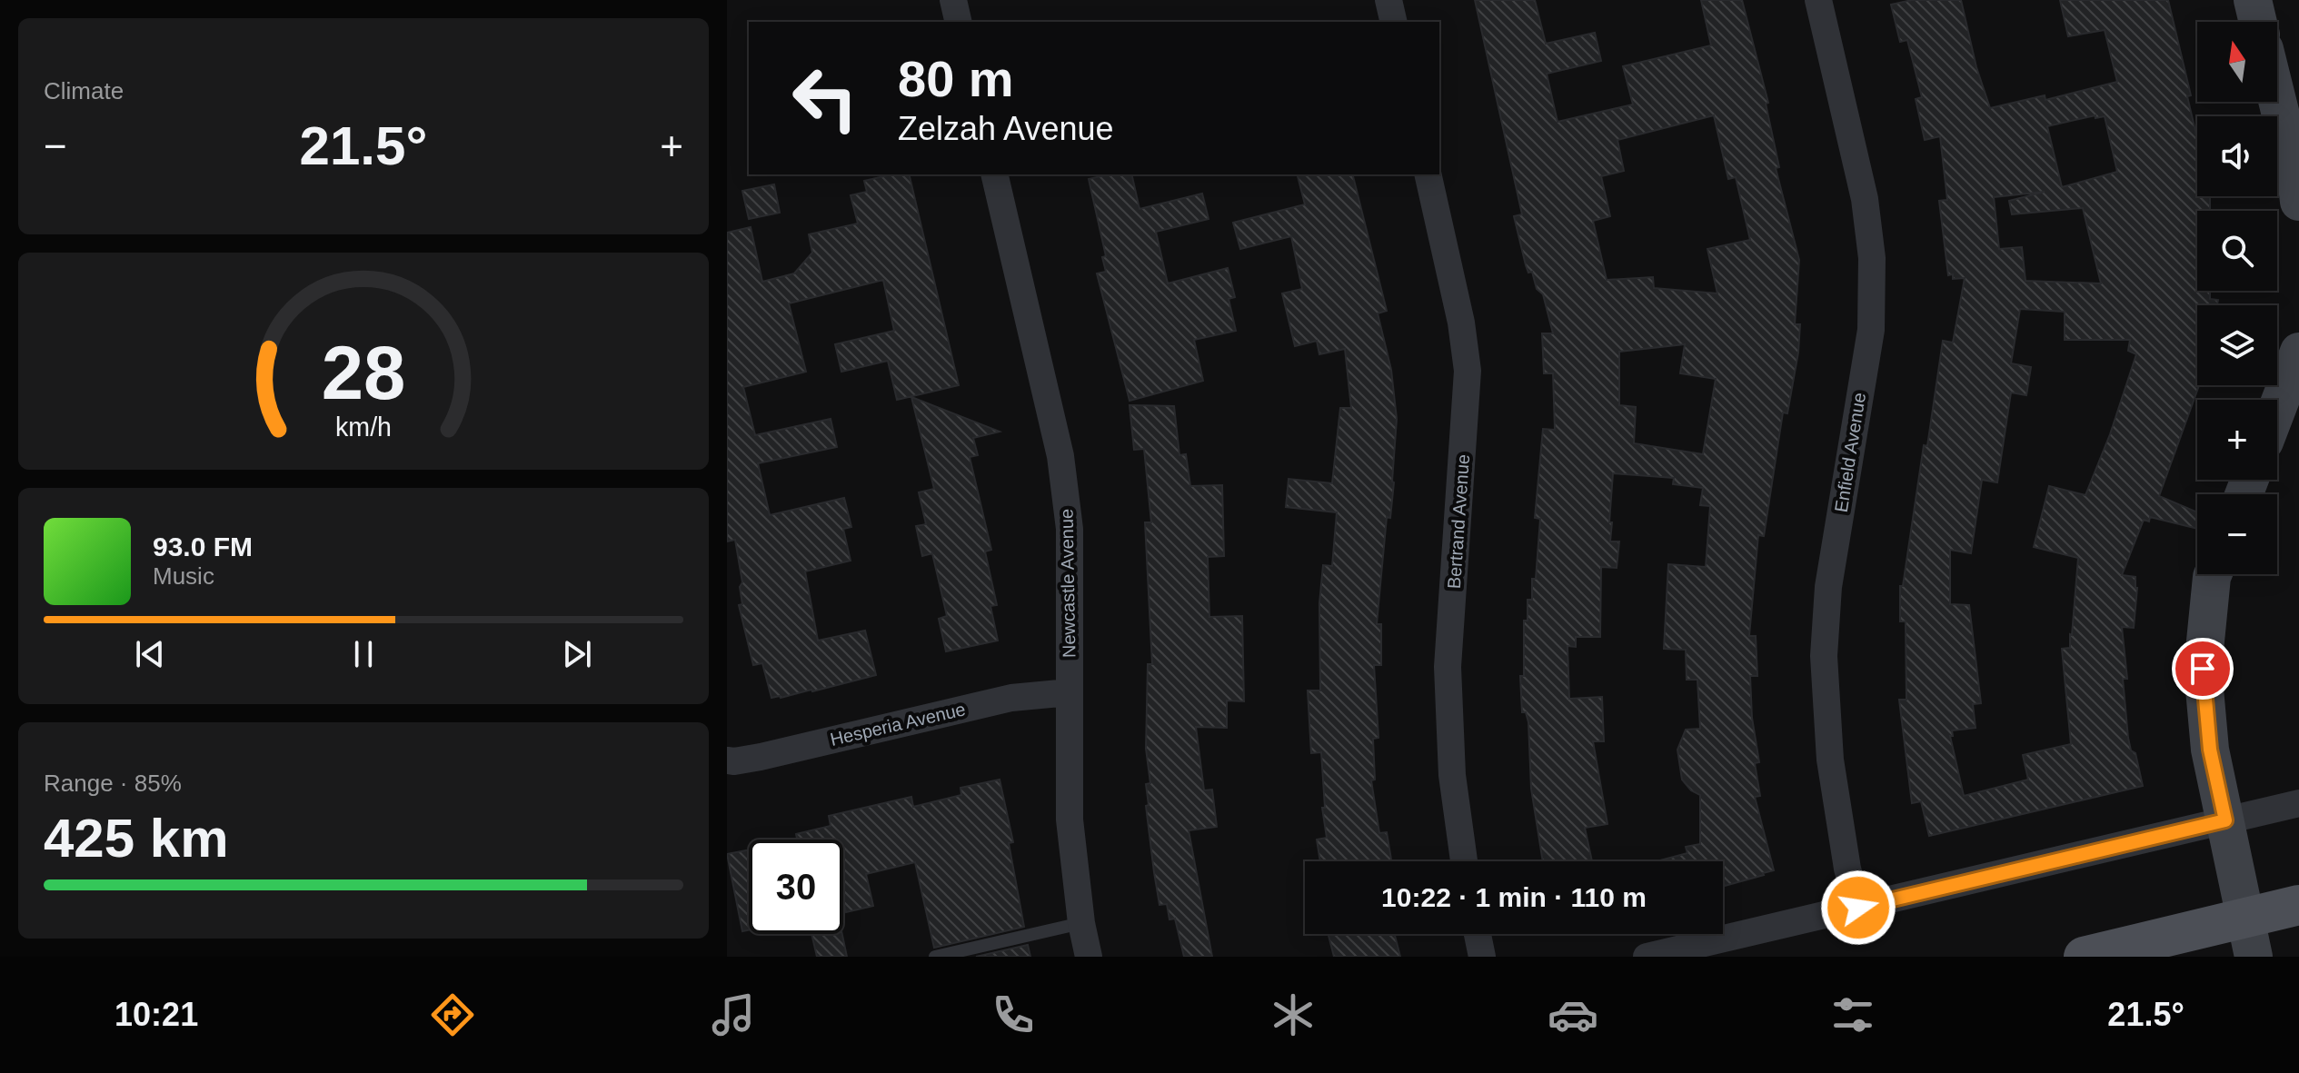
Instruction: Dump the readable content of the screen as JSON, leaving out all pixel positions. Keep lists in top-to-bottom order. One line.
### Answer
{"streets":{"street":["Enfield Avenue","Bertrand Avenue","Newcastle Avenue","Hesperia Avenue"]},"crossings":[["Newcastle Avenue","Hesperia Avenue"]],"north":"top","page":{"tile":["Climate",["Range · 85%","425 km"]],"map_buttons":["+","−"],"turn":["80 m","Zelzah Avenue"],"heat":["−","21.5°","+"],"song":["93.0 FM","Music"],"limit":"30","trip":"10:22 · 1 min · 110 m","tabs":["10:21","21.5°"],"gauge":["28","km/h"]}}
